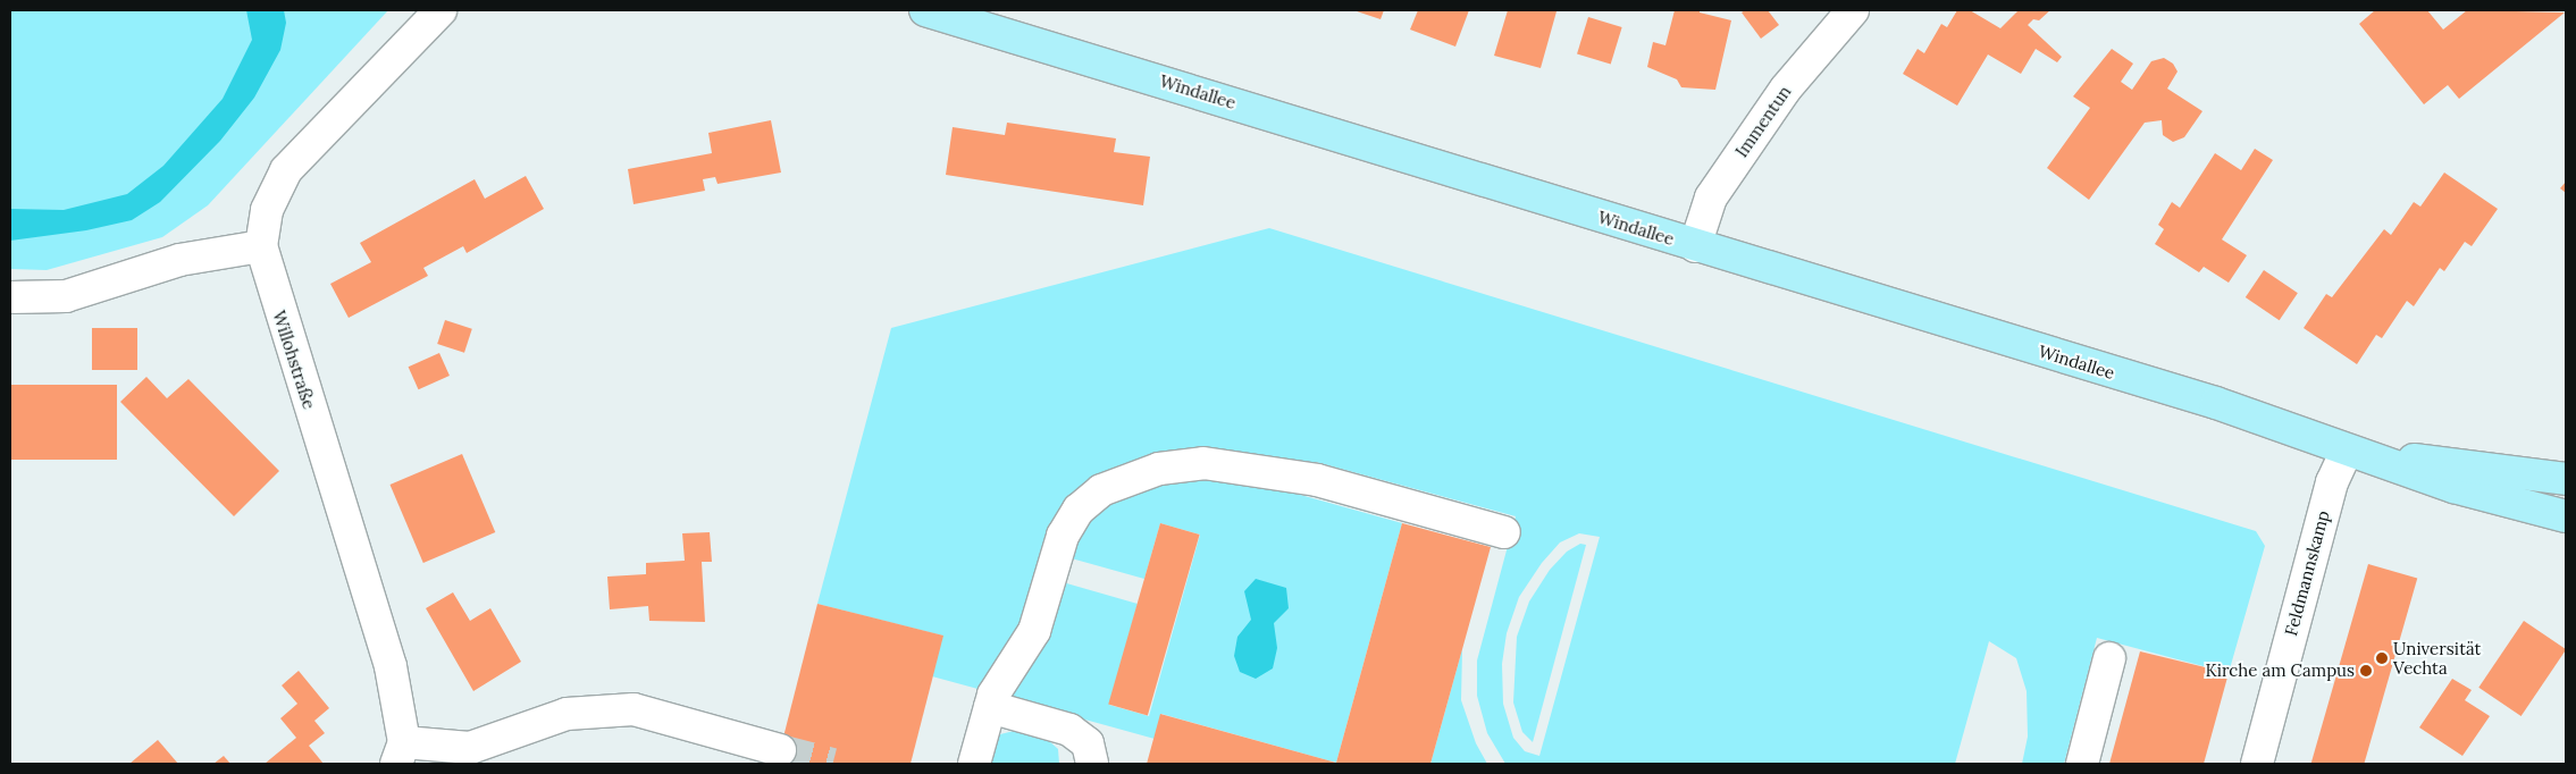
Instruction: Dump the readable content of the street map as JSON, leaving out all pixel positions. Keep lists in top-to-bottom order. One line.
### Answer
{"streets":{"main road":["Windallee"],"street":["Immentun","Willohstraße","Feldmannskamp"]},"crossings":[["Windallee","Immentun"],["Windallee","Feldmannskamp"]],"places":["Universität Vechta","Kirche am Campus"]}
